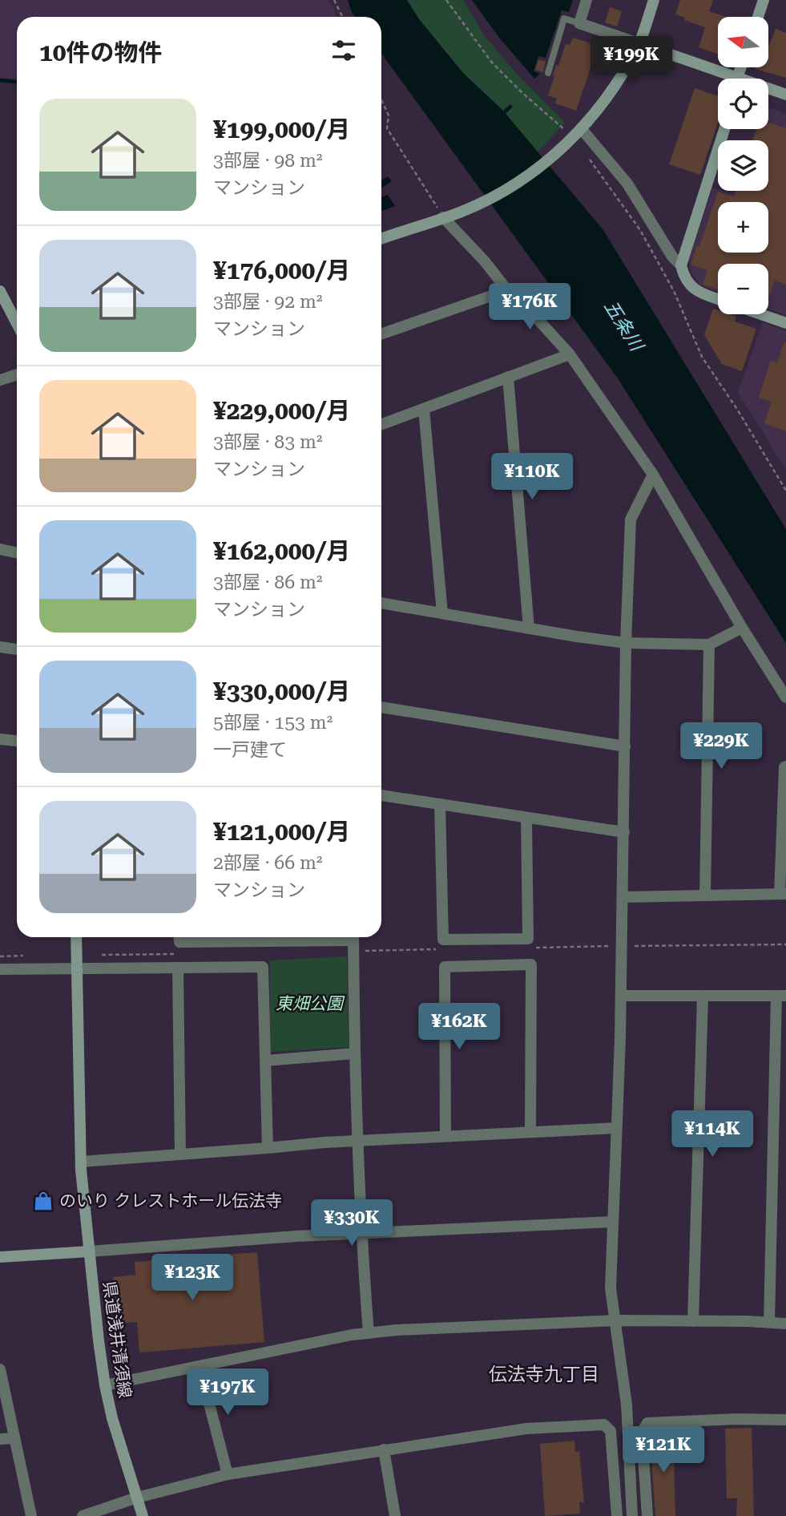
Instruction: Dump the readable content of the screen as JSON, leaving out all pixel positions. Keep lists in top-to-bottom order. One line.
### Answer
{"streets":{"street":["県道浅井清須線"]},"districts":["伝法寺九丁目"],"water":["五条川"],"parks":["東畑公園"],"places":{"shop":["のいり クレストホール伝法寺"]},"north":"left","page":{"map_buttons":["+","−"],"heading":"10件の物件","price":["¥199K","¥176K","¥110K","¥229K","¥162K","¥114K","¥330K","¥123K","¥197K","¥121K"],"list":[{"name":"¥199,000/月","note":"3部屋 · 98 m² · マンション"},{"name":"¥176,000/月","note":"3部屋 · 92 m² · マンション"},{"name":"¥229,000/月","note":"3部屋 · 83 m² · マンション"},{"name":"¥162,000/月","note":"3部屋 · 86 m² · マンション"},{"name":"¥330,000/月","note":"5部屋 · 153 m² · 一戸建て"},{"name":"¥121,000/月","note":"2部屋 · 66 m² · マンション"}]}}
